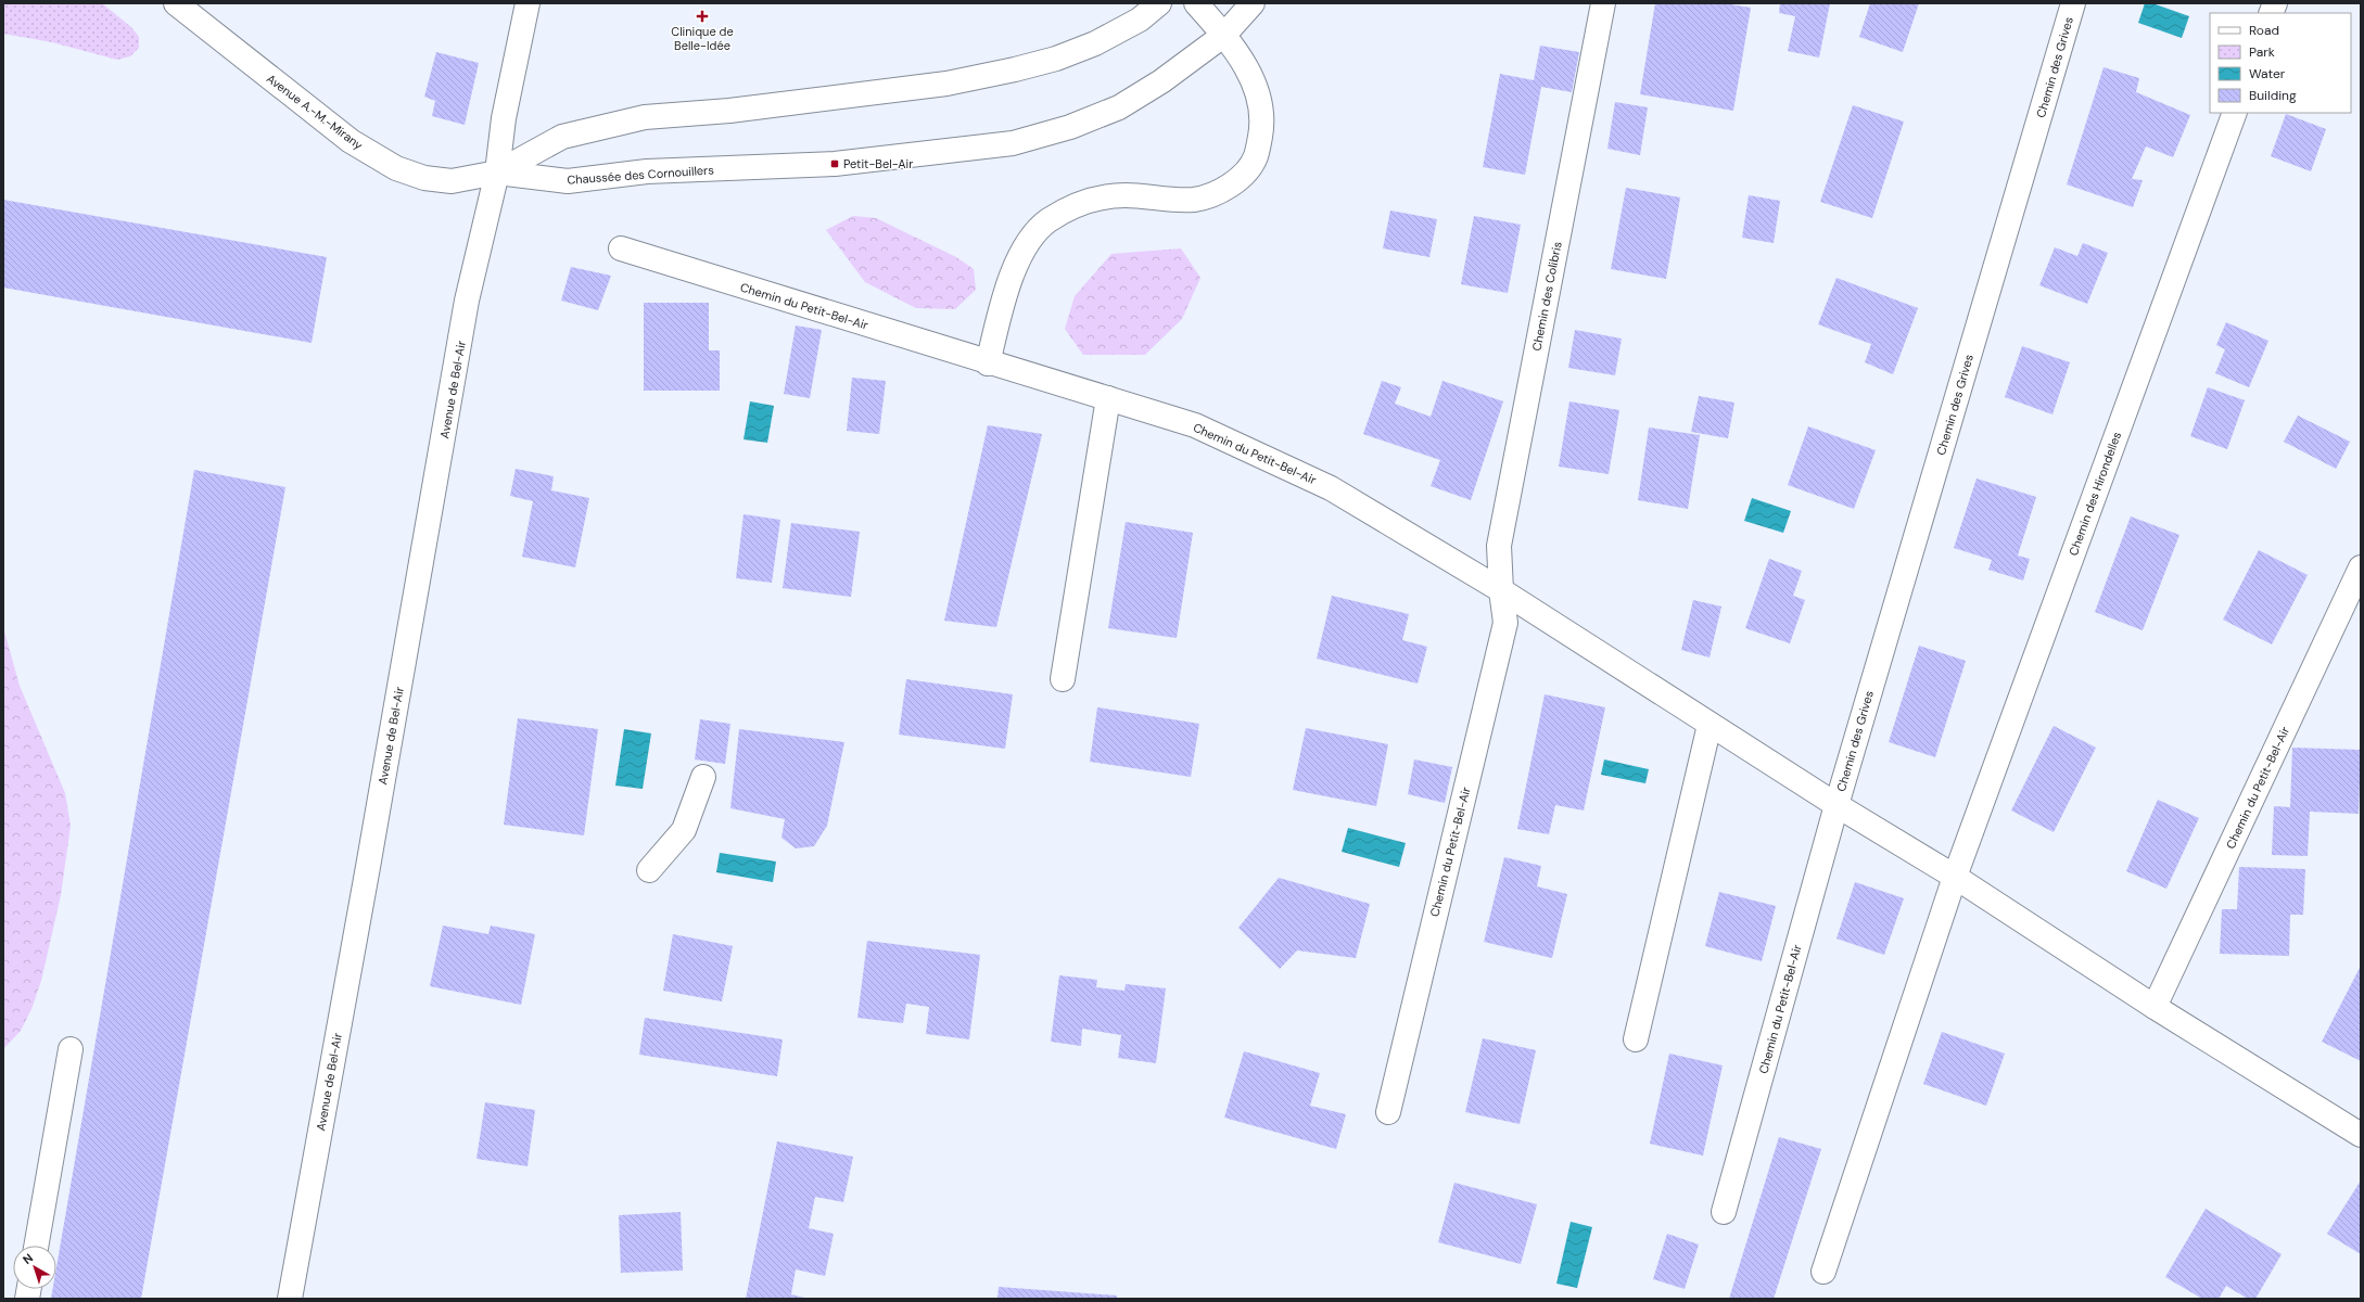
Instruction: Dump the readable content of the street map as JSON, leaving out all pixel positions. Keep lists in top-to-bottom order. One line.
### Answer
{"streets":{"street":["Chemin des Grives","Avenue A.-M.-Mirany","Chaussée des Cornouillers","Chemin des Colibris","Chemin du Petit-Bel-Air","Avenue de Bel-Air","Chemin des Hirondelles"]},"crossings":[["Chemin des Grives","Chemin du Petit-Bel-Air"],["Avenue A.-M.-Mirany","Chaussée des Cornouillers"],["Avenue A.-M.-Mirany","Avenue de Bel-Air"],["Chaussée des Cornouillers","Avenue de Bel-Air"],["Chemin des Colibris","Chemin du Petit-Bel-Air"],["Chemin du Petit-Bel-Air","Chemin des Hirondelles"]],"places":{"health":["Clinique de Belle-Idée"],"transit":["Petit-Bel-Air"]},"legend":["Road","Park","Water","Building"],"north":"top left"}
